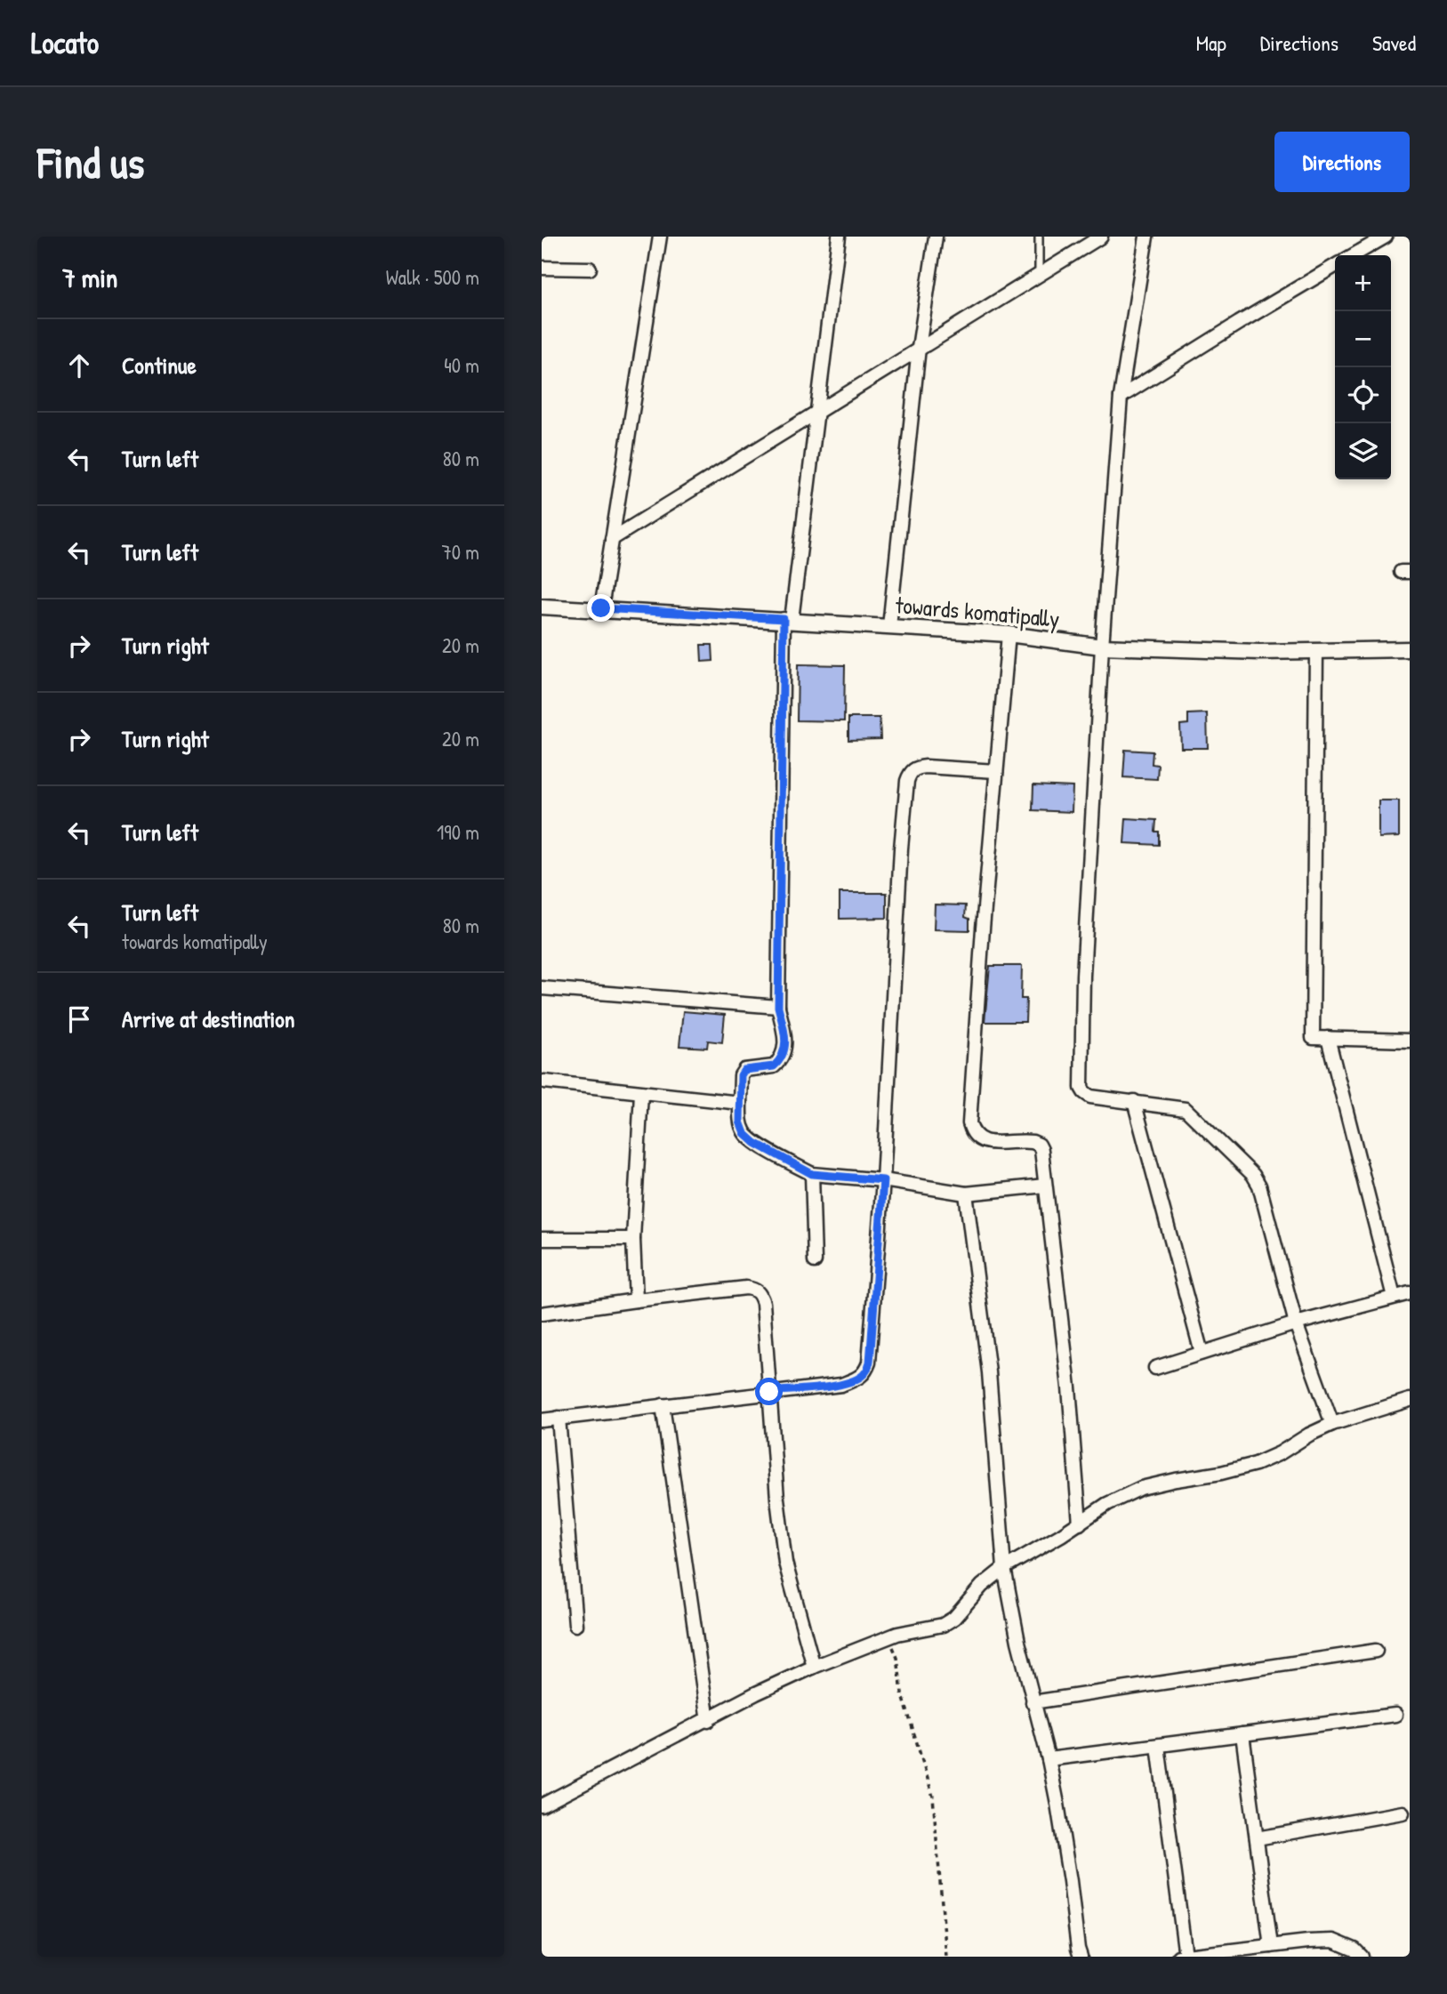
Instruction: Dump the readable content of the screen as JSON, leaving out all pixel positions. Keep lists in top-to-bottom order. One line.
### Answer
{"streets":{"street":["towards komatipally"]},"page":{"header":"Locato","nav":["Map","Directions","Saved"],"buttons":"Directions","title":"Find us","heading":["7 min","Walk · 500 m"],"map_buttons":["+","−"],"list":[["Continue","40 m"],["Turn left","80 m"],["Turn left","70 m"],["Turn right","20 m"],["Turn right","20 m"],["Turn left","190 m"],["Turn left","towards komatipally","80 m"],"Arrive at destination"]}}
